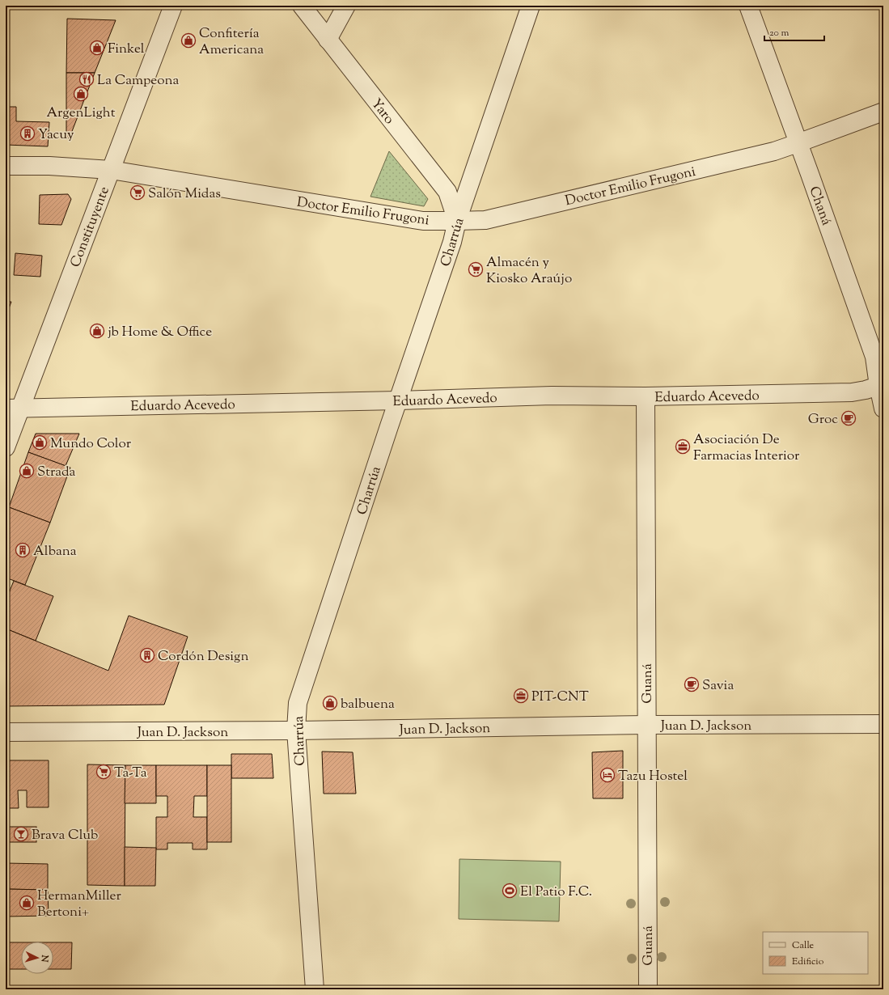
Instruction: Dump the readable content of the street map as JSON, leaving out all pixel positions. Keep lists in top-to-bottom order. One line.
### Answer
{"streets":{"street":["Yaro","Doctor Emilio Frugoni","Chaná","Constituyente","Charrúa","Eduardo Acevedo","Guaná","Juan D. Jackson"]},"crossings":[["Yaro","Doctor Emilio Frugoni"],["Yaro","Charrúa"],["Doctor Emilio Frugoni","Chaná"],["Doctor Emilio Frugoni","Constituyente"],["Doctor Emilio Frugoni","Charrúa"],["Chaná","Eduardo Acevedo"],["Constituyente","Eduardo Acevedo"],["Charrúa","Eduardo Acevedo"],["Charrúa","Juan D. Jackson"],["Eduardo Acevedo","Guaná"],["Guaná","Juan D. Jackson"]],"places":{"shop":["Confitería Americana","Finkel","ArgenLight","jb Home & Office","Mundo Color","Strada","balbuena","HermanMiller Bertoni+"],"restaurant":["La Campeona"],"building":["Yacuy","Albana","Cordón Design"],"supermarket":["Salón Midas","Almacén y Kiosko Araújo","Ta-Ta"],"cafe":["Groc","Savia"],"office":["Asociación De Farmacias Interior","PIT-CNT"],"hotel":["Tazu Hostel"],"bar":["Brava Club"],"sports":["El Patio F.C."]},"legend":["Calle","Edificio"],"scale_bar":"20 m","north":"right"}
